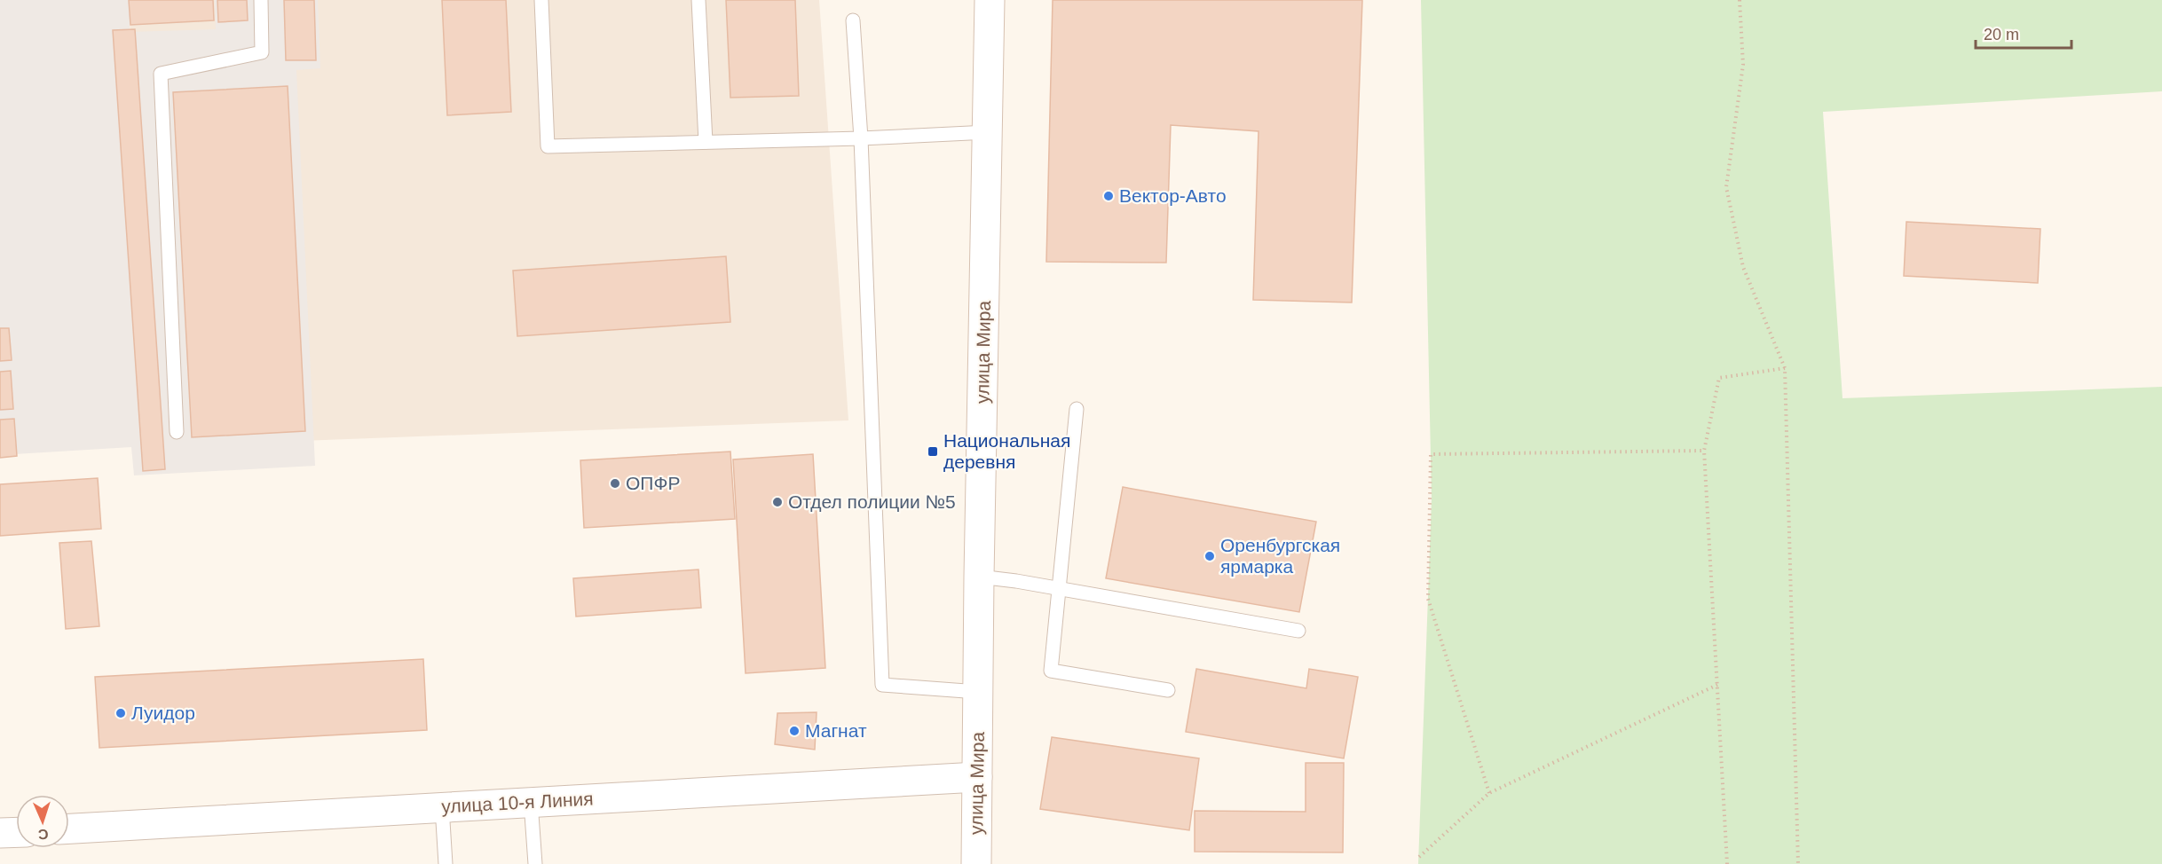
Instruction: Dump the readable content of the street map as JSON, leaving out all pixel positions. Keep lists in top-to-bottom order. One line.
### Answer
{"streets":{"street":["улица Мира","улица 10-я Линия"]},"crossings":[["улица Мира","улица 10-я Линия"]],"places":{"other":["Вектор-Авто","ОПФР","Отдел полиции №5","Оренбургская ярмарка","Луидор","Магнат"],"transit":["Национальная деревня"]},"scale_bar":"20 m","north":"bottom"}
